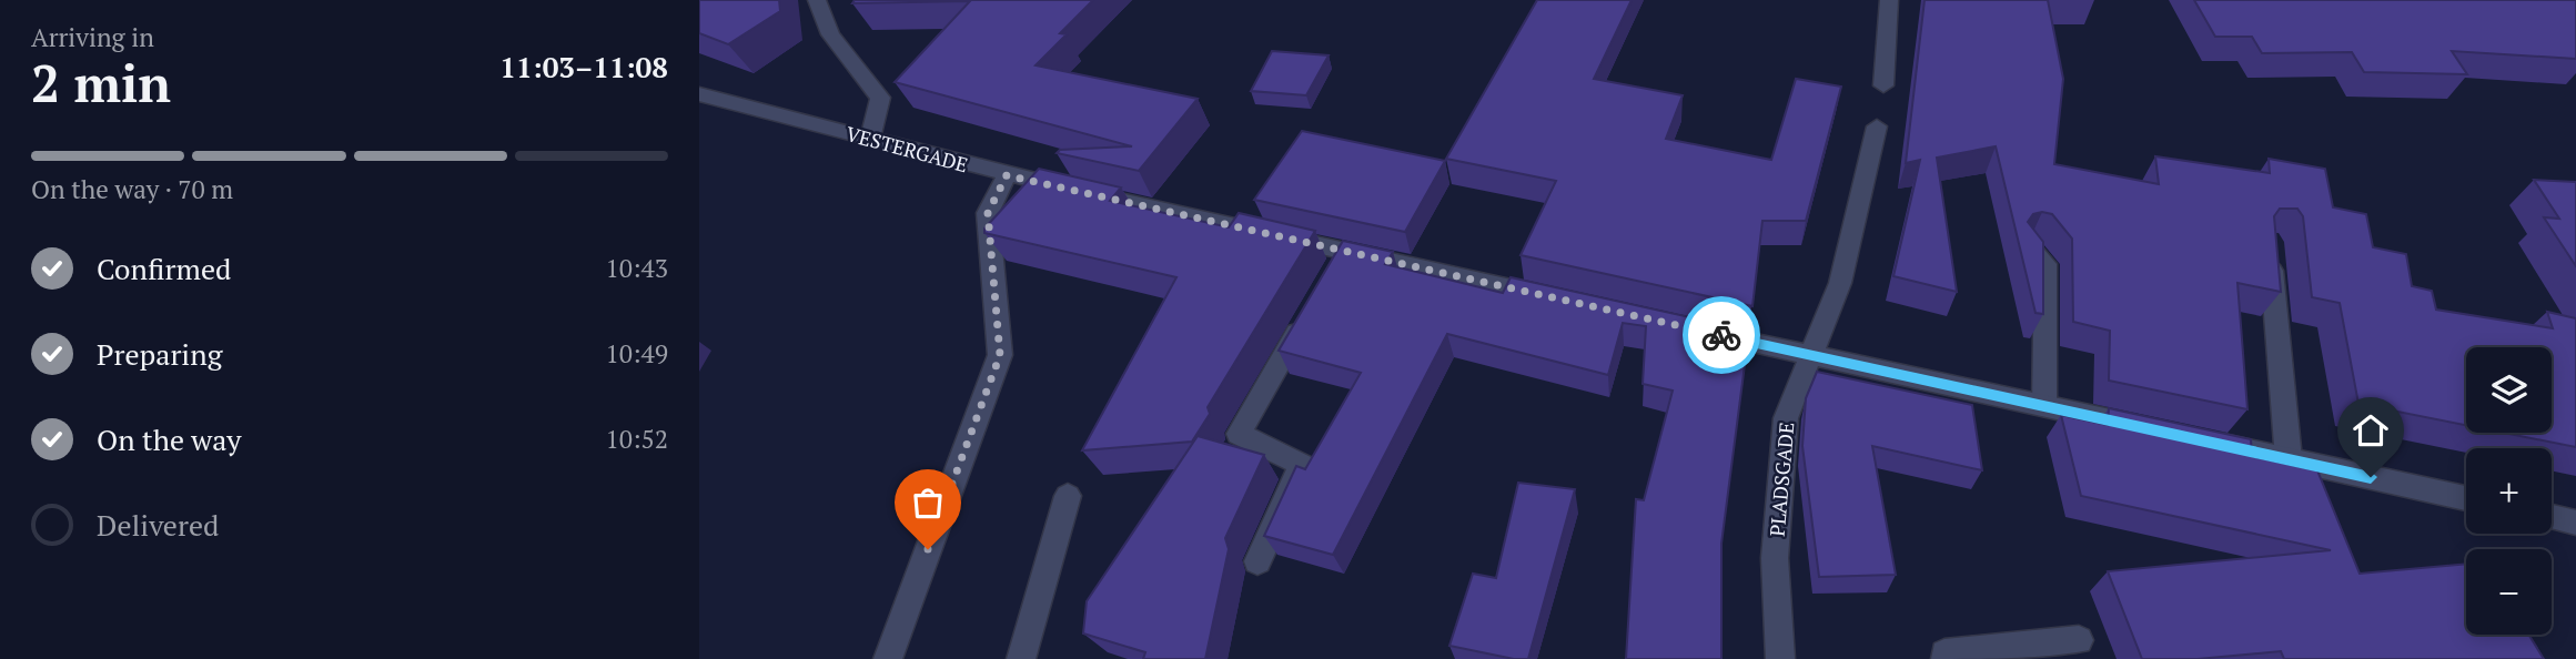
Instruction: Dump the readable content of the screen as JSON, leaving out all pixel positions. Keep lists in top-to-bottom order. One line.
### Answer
{"streets":{"street":["VESTERGADE","PLADSGADE"]},"page":{"heading":["2 min","Arriving in","11:03–11:08"],"bar":"On the way · 70 m","list":[["Confirmed","10:43"],["Preparing","10:49"],["On the way","10:52"],"Delivered"],"map_buttons":["+","−"]}}
